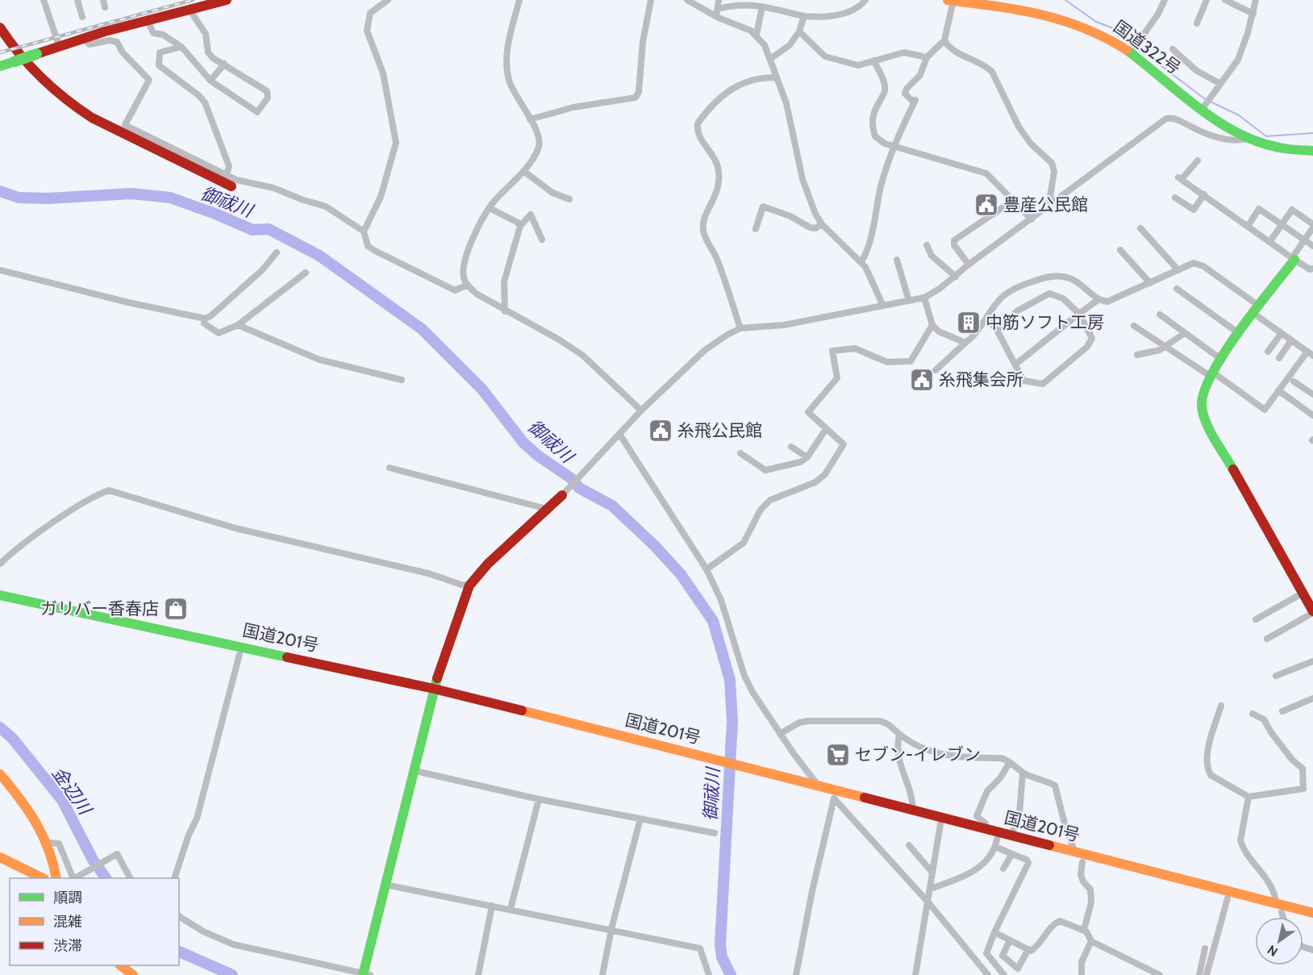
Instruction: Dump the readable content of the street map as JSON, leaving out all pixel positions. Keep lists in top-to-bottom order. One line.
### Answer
{"streets":{"main road":["国道322号","国道201号"]},"water":["御祓川","金辺川"],"places":{"public building":["豊産公民館","糸飛集会所","糸飛公民館"],"building":["中筋ソフト工房"],"shop":["ガリバー香春店"],"supermarket":["セブン-イレブン"]},"legend":["順調","混雑","渋滞"],"north":"bottom left"}
